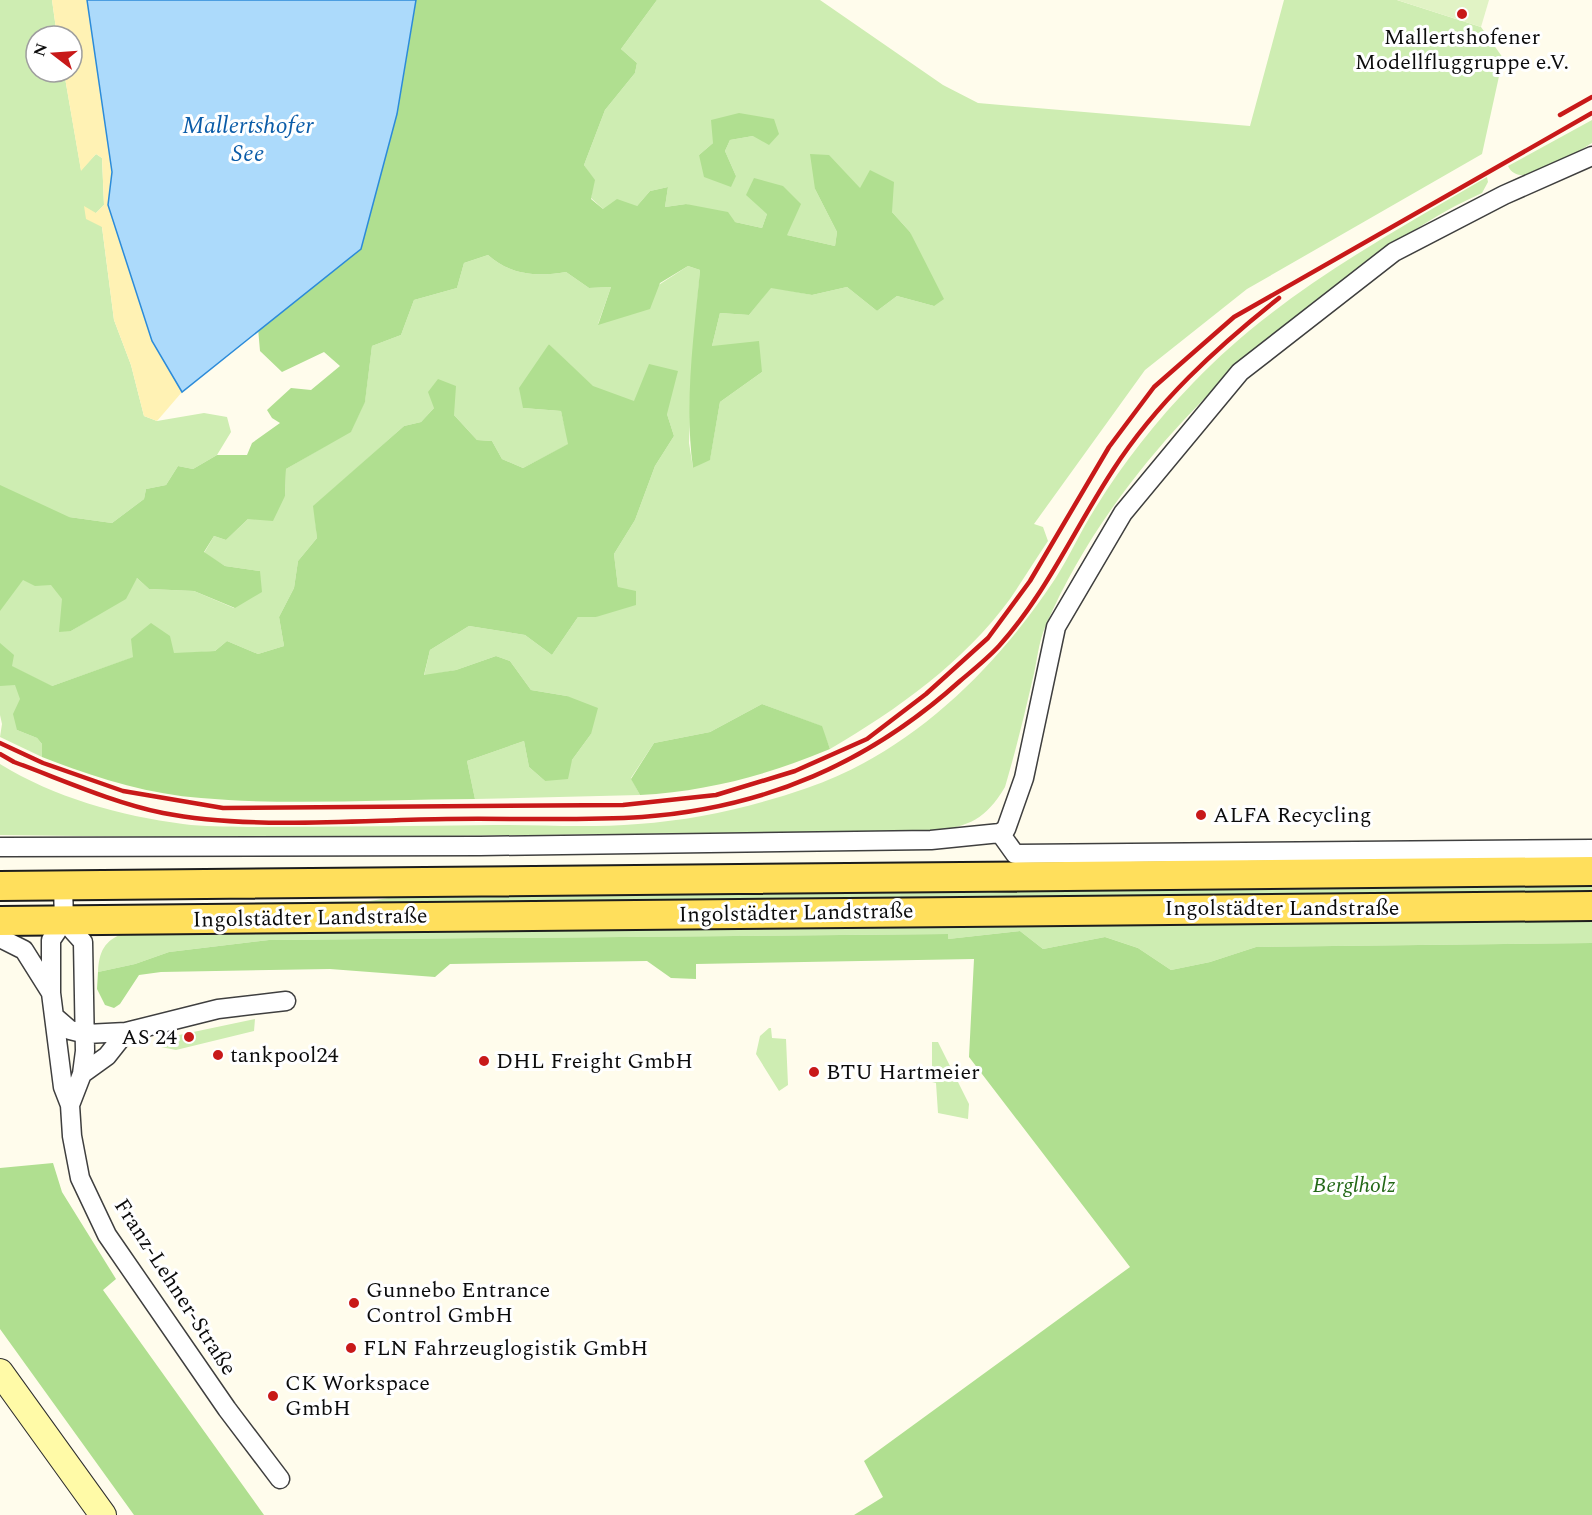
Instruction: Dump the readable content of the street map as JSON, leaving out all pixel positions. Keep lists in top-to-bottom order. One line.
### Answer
{"streets":{"main road":["Ingolstädter Landstraße"],"street":["Franz-Lehner-Straße"]},"crossings":[["Ingolstädter Landstraße","Franz-Lehner-Straße"]],"water":["Mallertshofer See"],"parks":["Berglholz"],"places":["Mallertshofener Modellfluggruppe e.V.","ALFA Recycling","AS 24","tankpool24","DHL Freight GmbH","BTU Hartmeier","Gunnebo Entrance Control GmbH","FLN Fahrzeuglogistik GmbH","CK Workspace GmbH"],"north":"left"}
